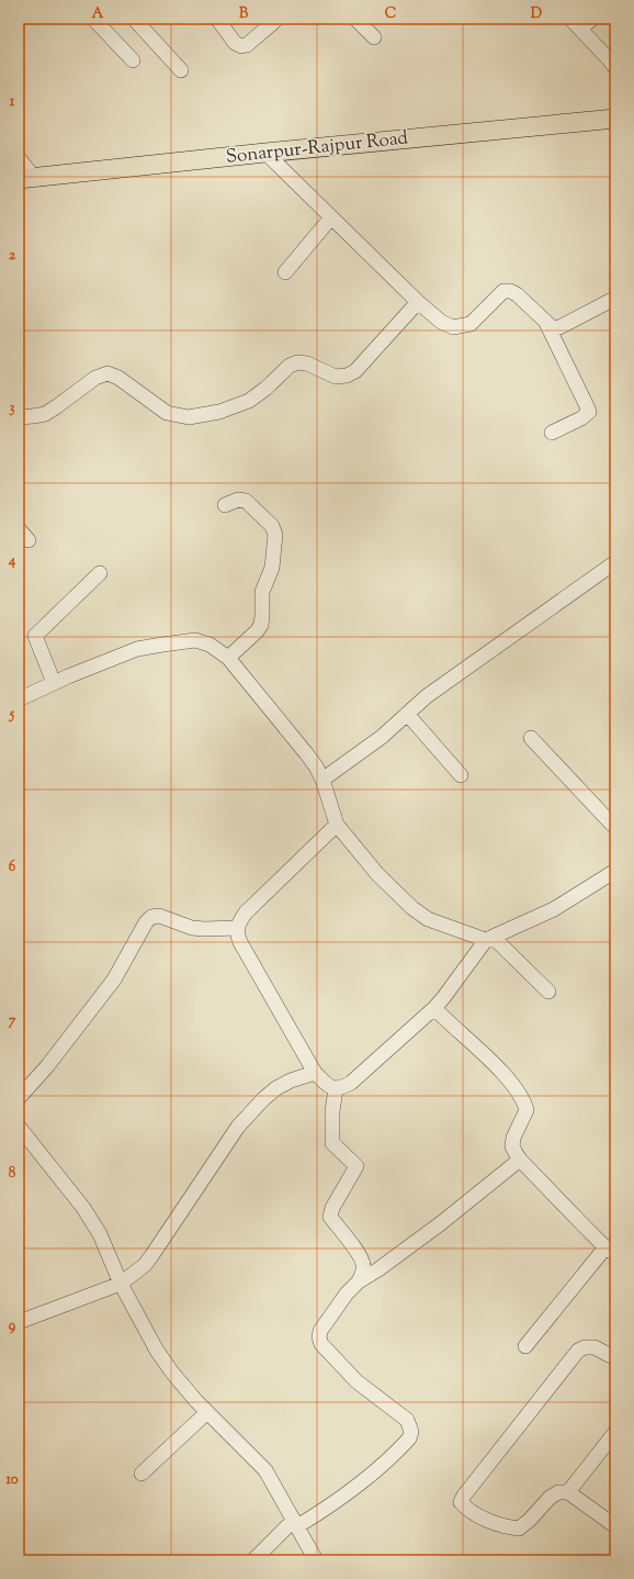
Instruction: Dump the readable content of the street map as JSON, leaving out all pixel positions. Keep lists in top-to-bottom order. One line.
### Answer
{"streets":{"main road":["Sonarpur-Rajpur Road"]},"grid":{"columns":["A","B","C","D"],"rows":["1","2","3","4","5","6","7","8","9","10"]}}
